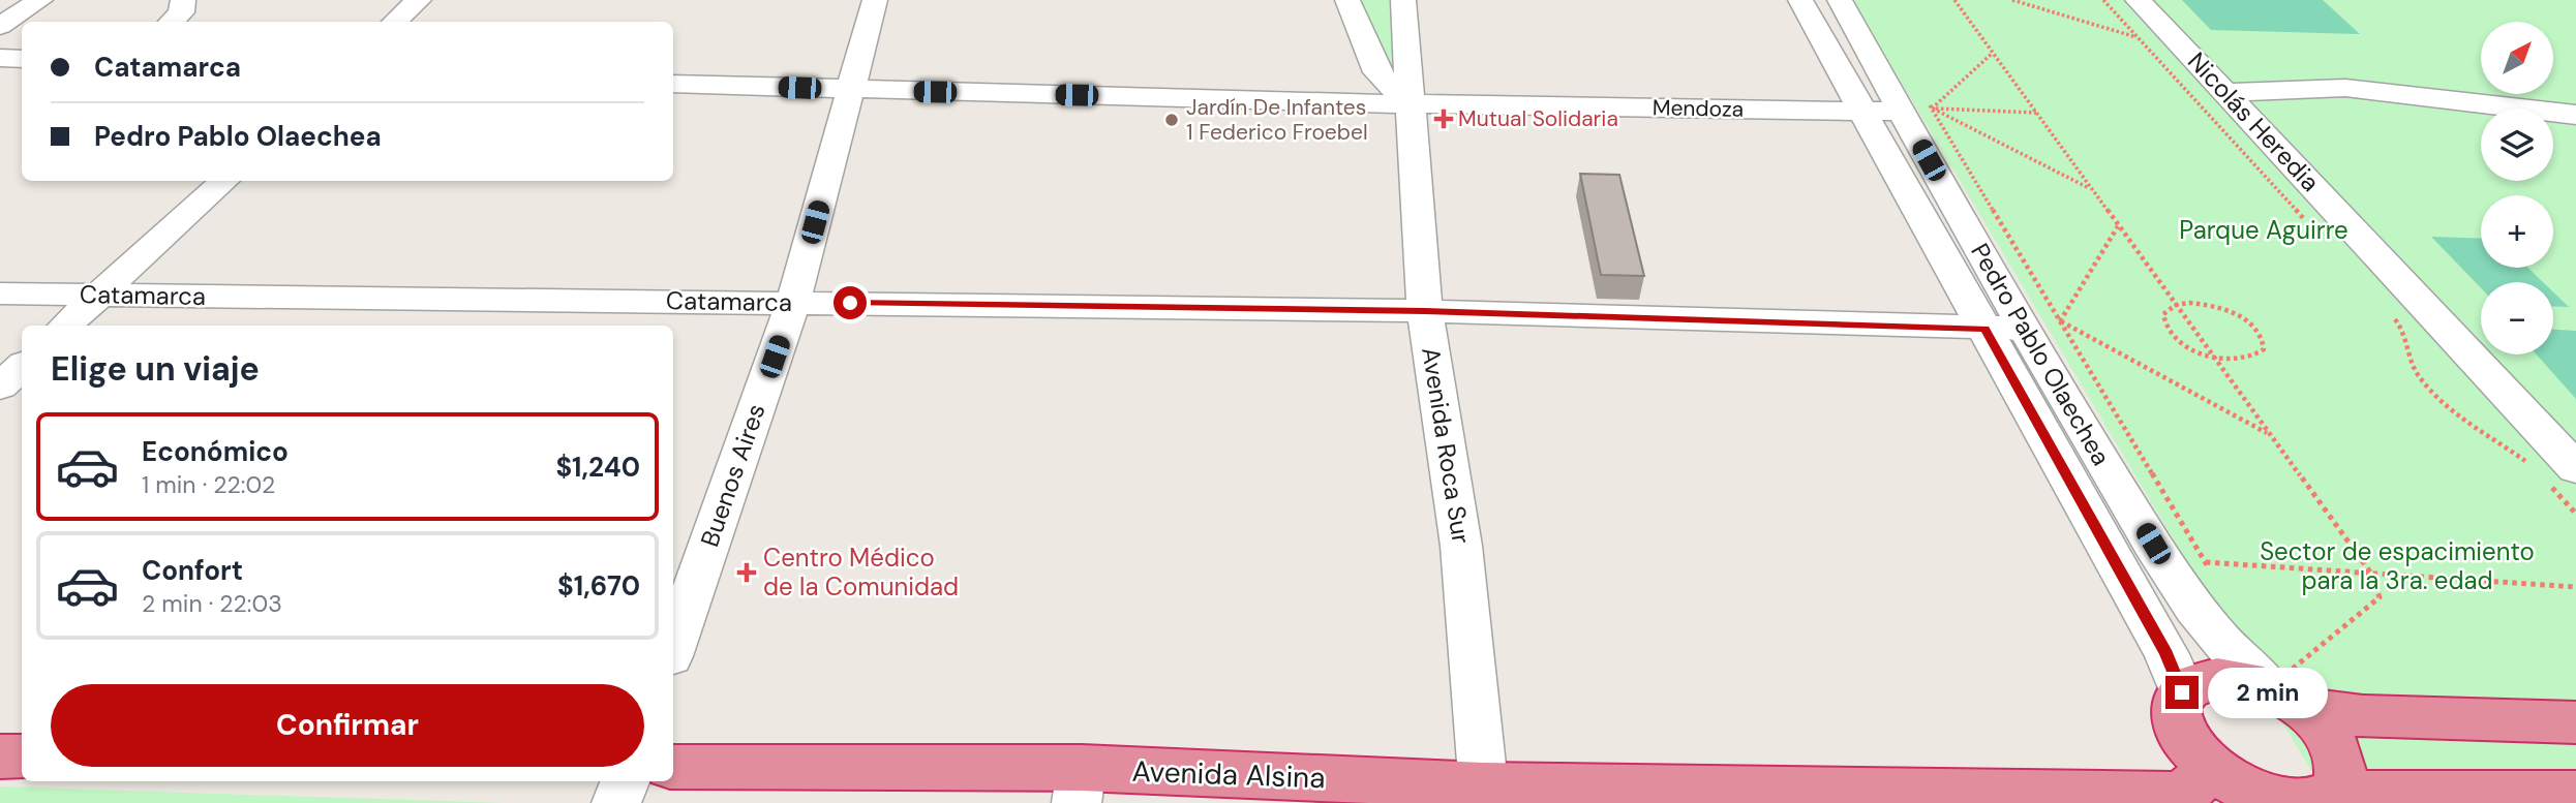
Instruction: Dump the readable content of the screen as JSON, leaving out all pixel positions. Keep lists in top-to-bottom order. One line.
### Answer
{"streets":{"highway":["Avenida Alsina"],"street":["Mendoza","Nicolás Heredia","Catamarca","Pedro Pablo Olaechea","Avenida Roca Sur","Buenos Aires"]},"crossings":[["Mendoza","Pedro Pablo Olaechea"],["Mendoza","Avenida Roca Sur"],["Mendoza","Buenos Aires"],["Catamarca","Pedro Pablo Olaechea"],["Catamarca","Avenida Roca Sur"],["Catamarca","Buenos Aires"],["Pedro Pablo Olaechea","Avenida Alsina"],["Avenida Roca Sur","Avenida Alsina"]],"parks":["Parque Aguirre","Sector de espacimiento para la 3ra. edad"],"places":{"health":["Mutual Solidaria","Centro Médico de la Comunidad"],"other":["Jardín De Infantes 1 Federico Froebel"]},"north":"top right","page":{"map_buttons":["+","−"],"banner":["Catamarca","Pedro Pablo Olaechea"],"heading":"Elige un viaje","list":[{"name":"Económico","note":"1 min · 22:02","value":"$1,240"},{"name":"Confort","note":"2 min · 22:03","value":"$1,670"}],"bubble":"2 min","buttons":"Confirmar"}}
